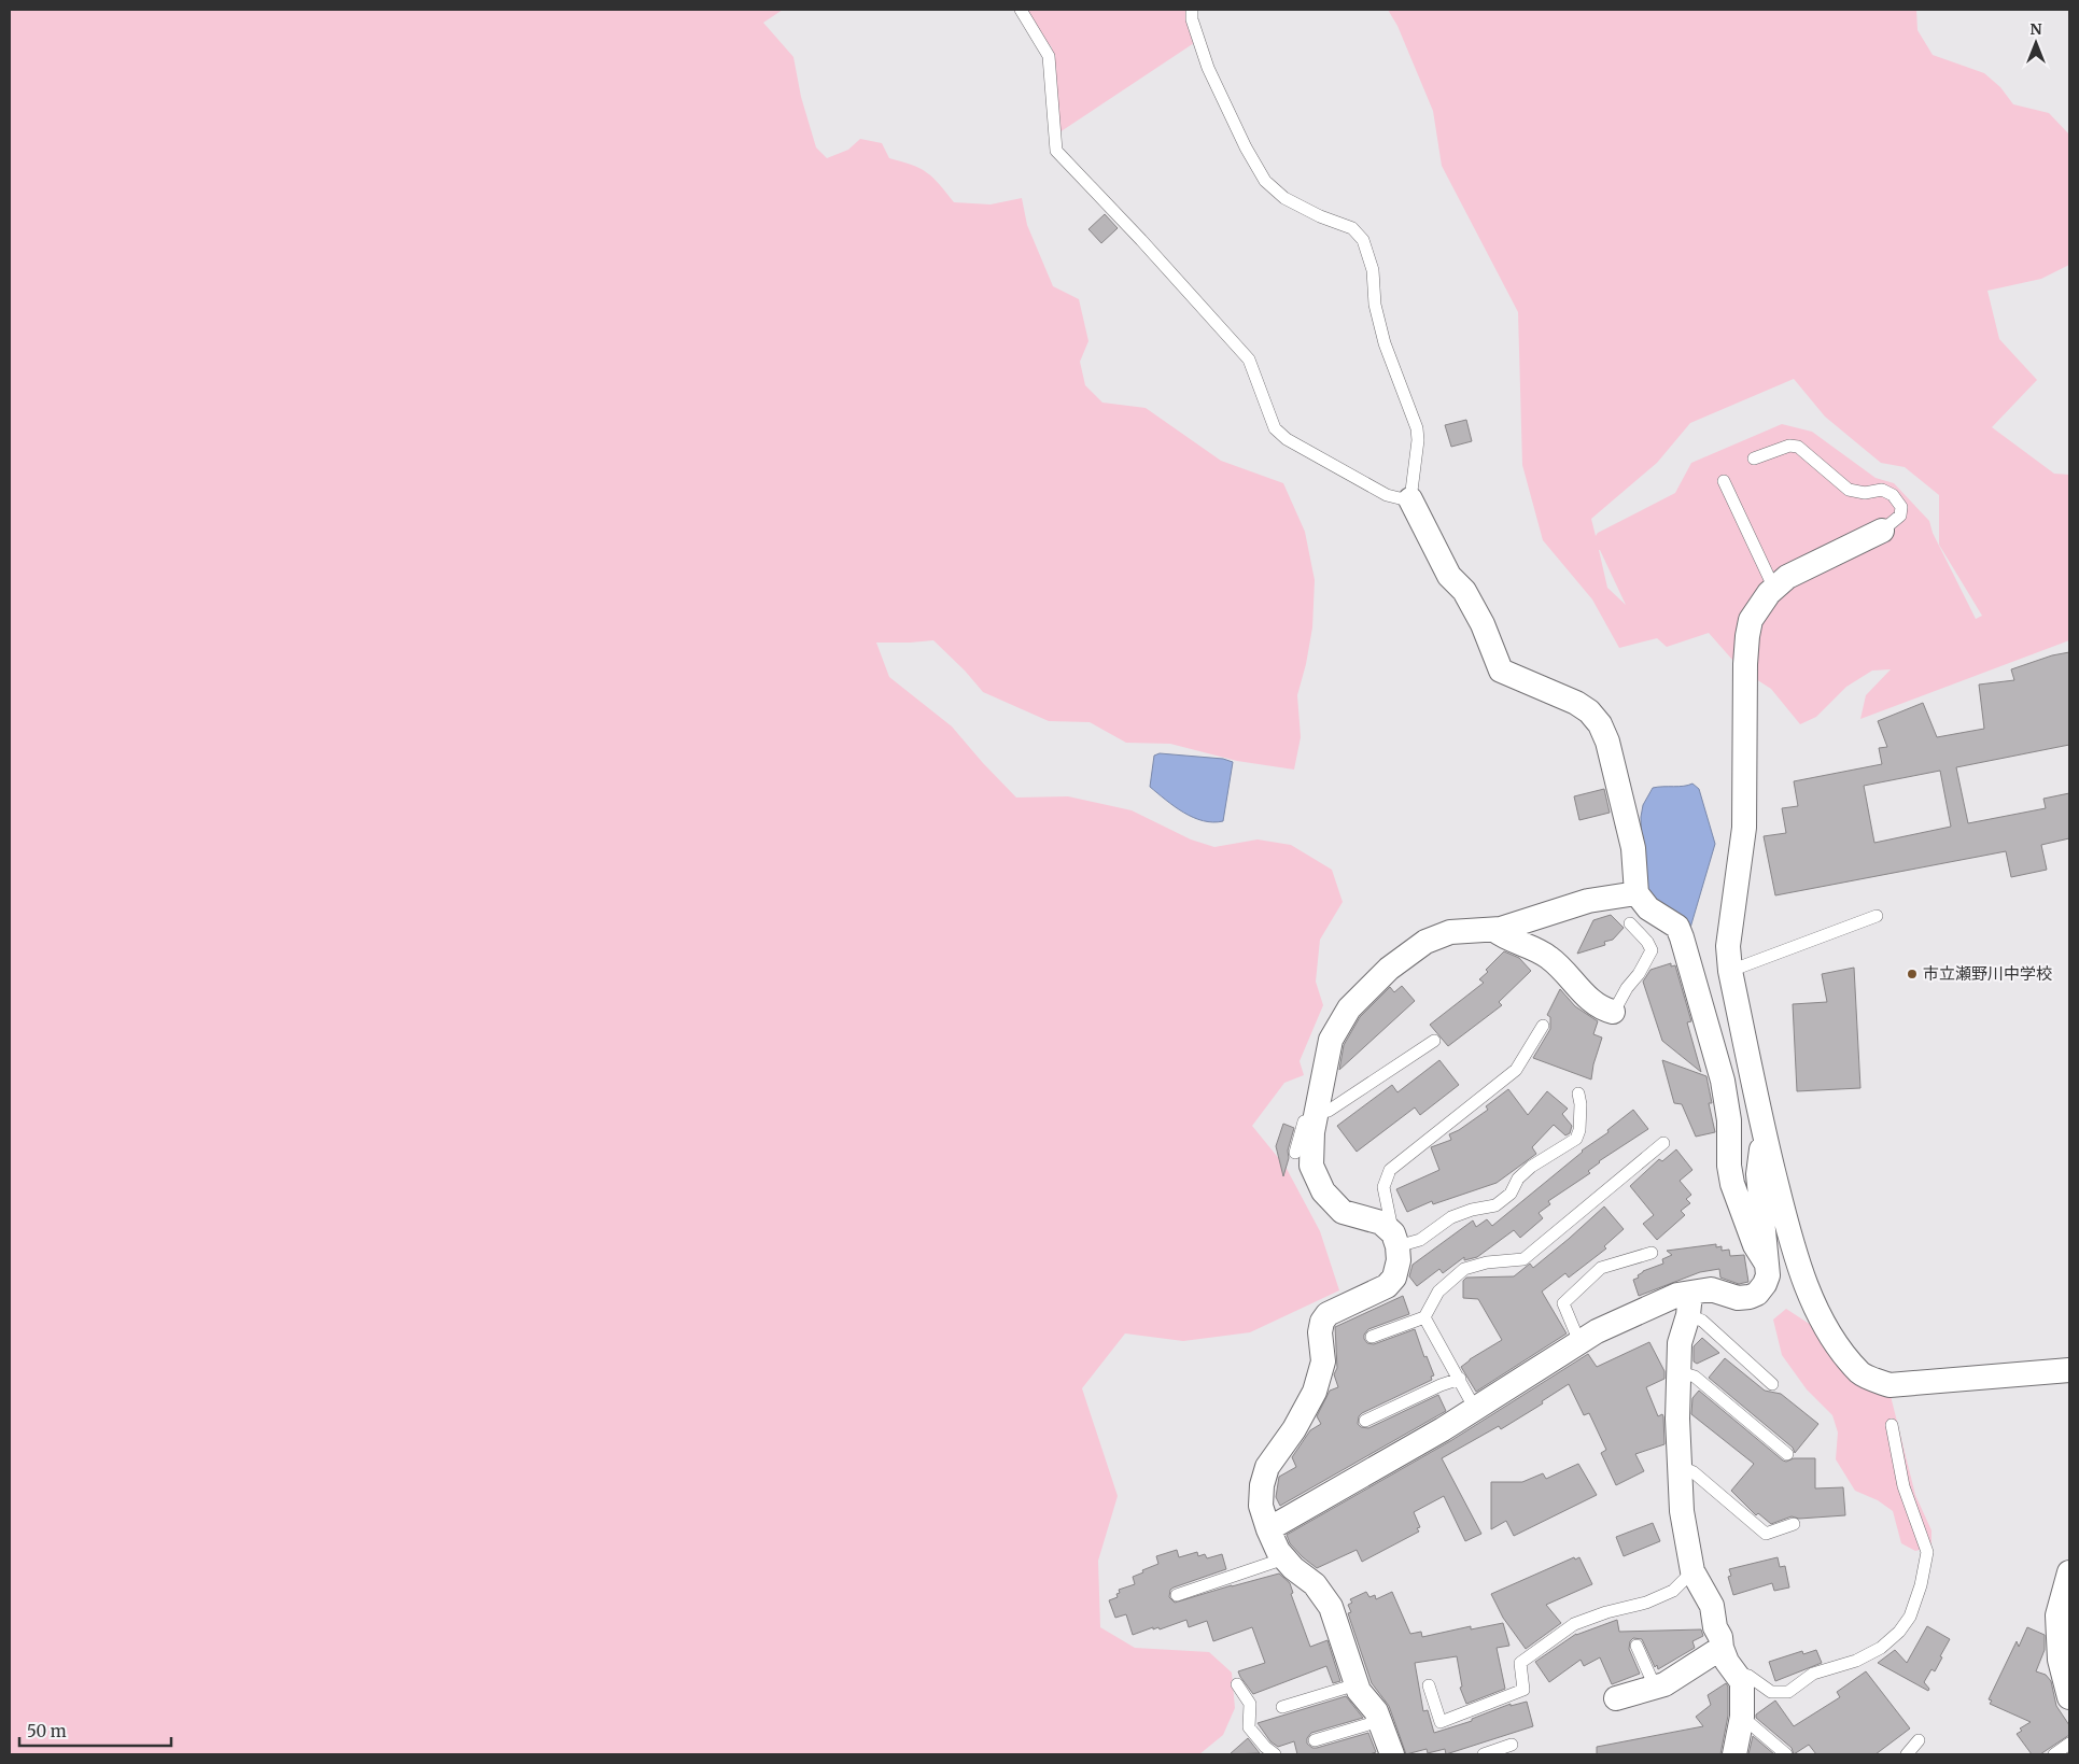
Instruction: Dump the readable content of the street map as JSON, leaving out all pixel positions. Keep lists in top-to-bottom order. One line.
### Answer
{"places":["市立瀬野川中学校"],"scale_bar":"50 m","north":"top"}
